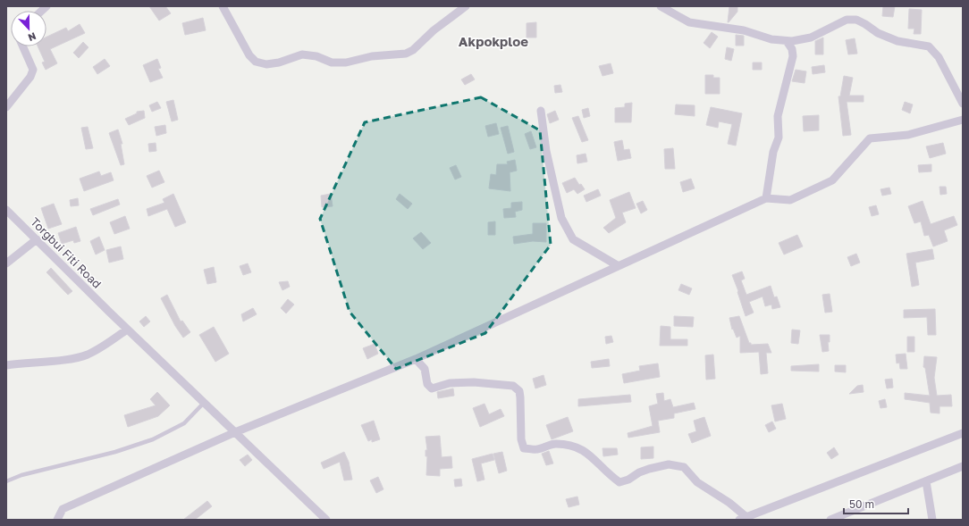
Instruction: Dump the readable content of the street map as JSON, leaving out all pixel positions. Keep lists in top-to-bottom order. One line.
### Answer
{"streets":{"street":["Torgbui Fiti Road"]},"districts":["Akpokploe"],"scale_bar":"50 m","north":"bottom"}
